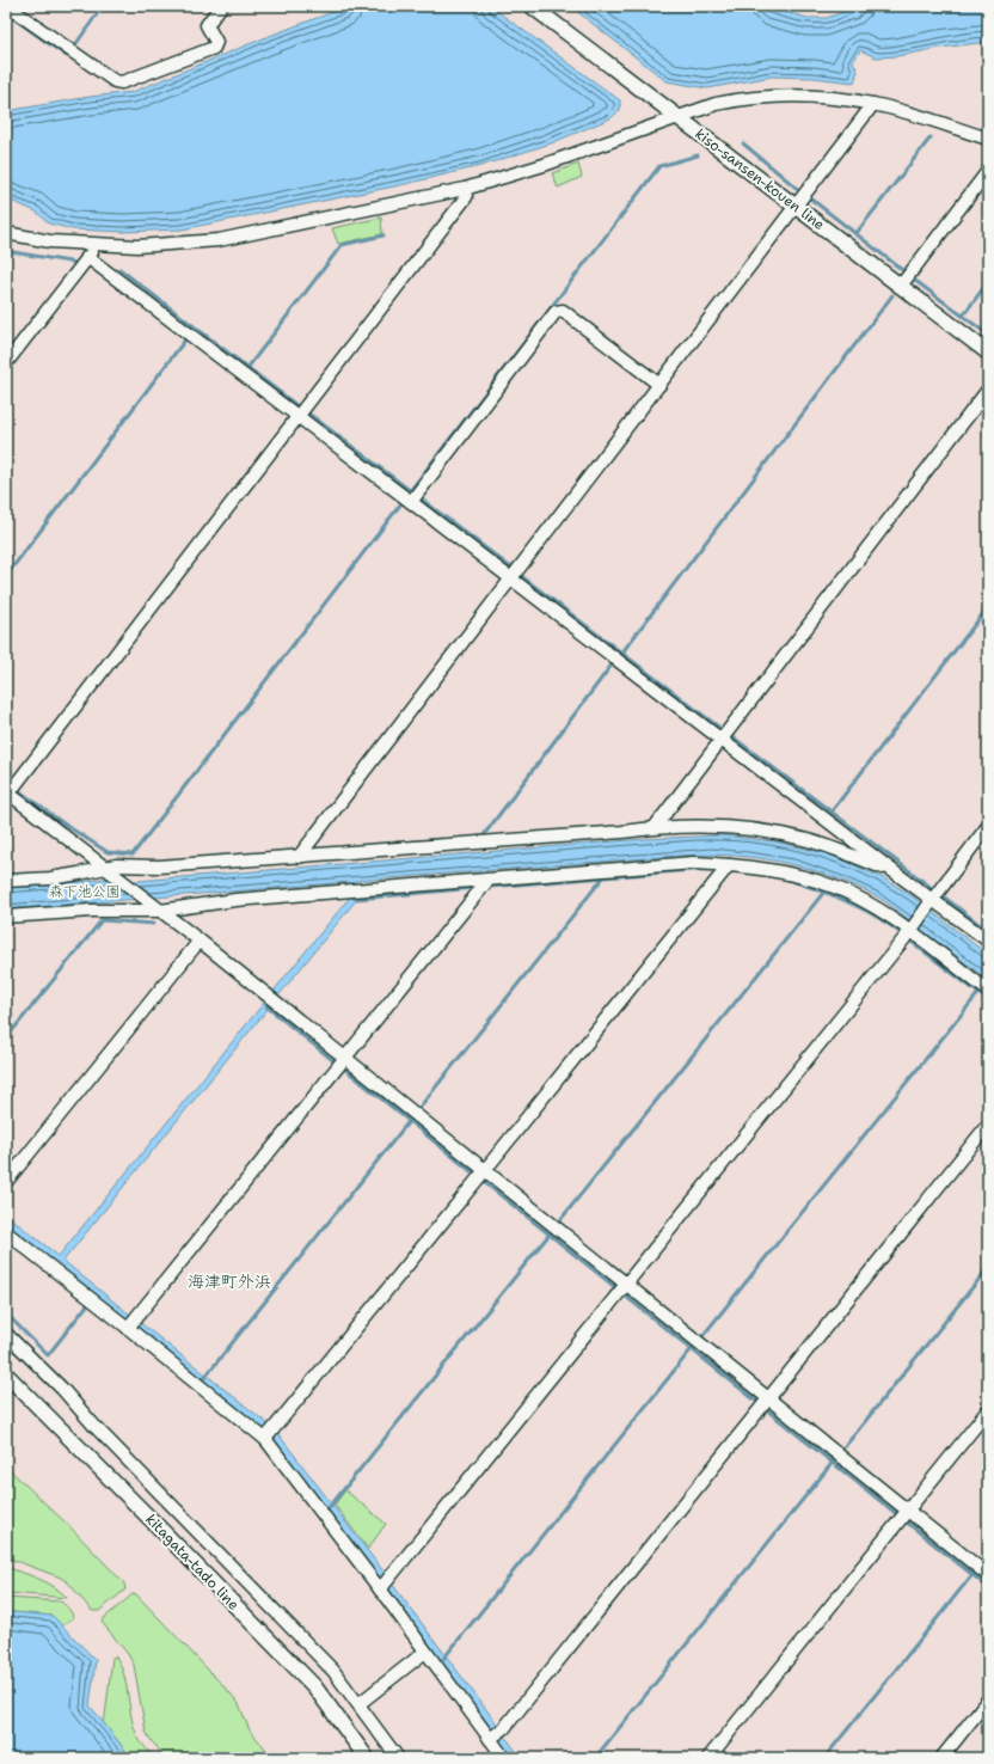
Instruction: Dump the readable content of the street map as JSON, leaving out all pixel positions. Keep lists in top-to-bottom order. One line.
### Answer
{"streets":{"main road":["kiso-sansen-kouen line","kitagata-tado line"]},"districts":["海津町外浜"],"parks":["森下池公園"]}
